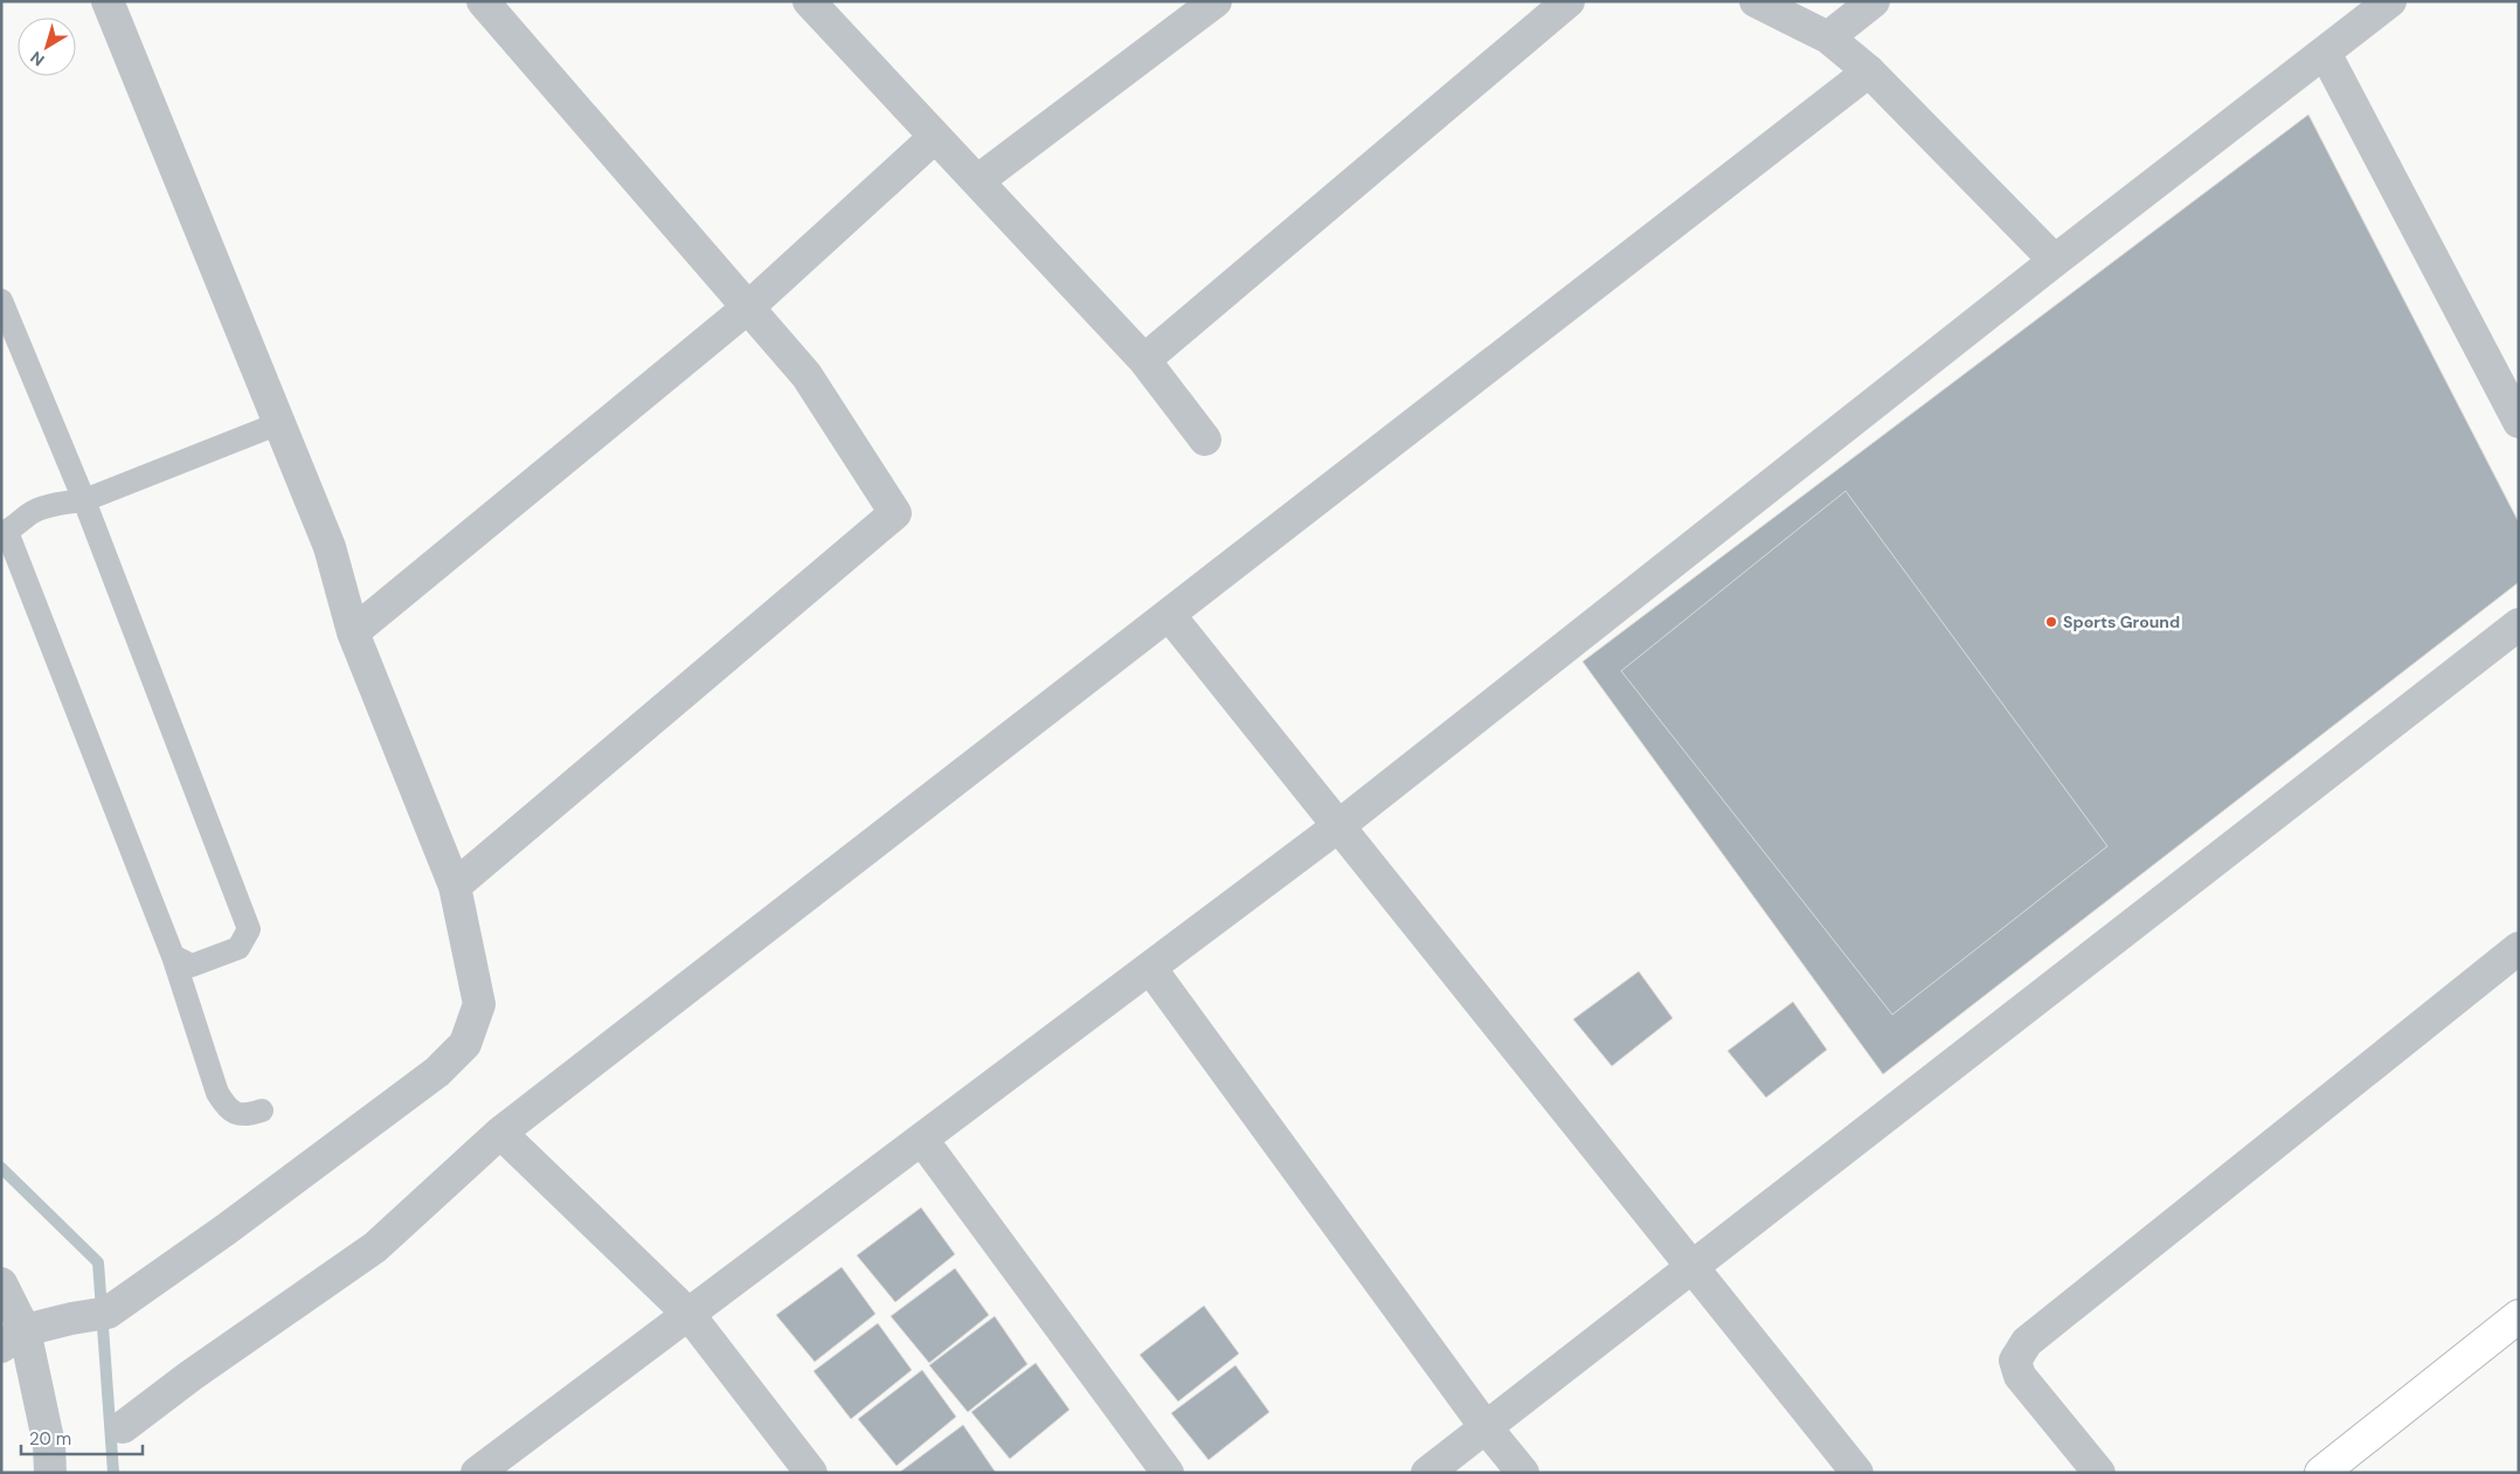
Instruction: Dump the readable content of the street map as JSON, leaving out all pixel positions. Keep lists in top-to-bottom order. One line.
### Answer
{"places":["Sports Ground"],"scale_bar":"20 m","north":"bottom left"}
